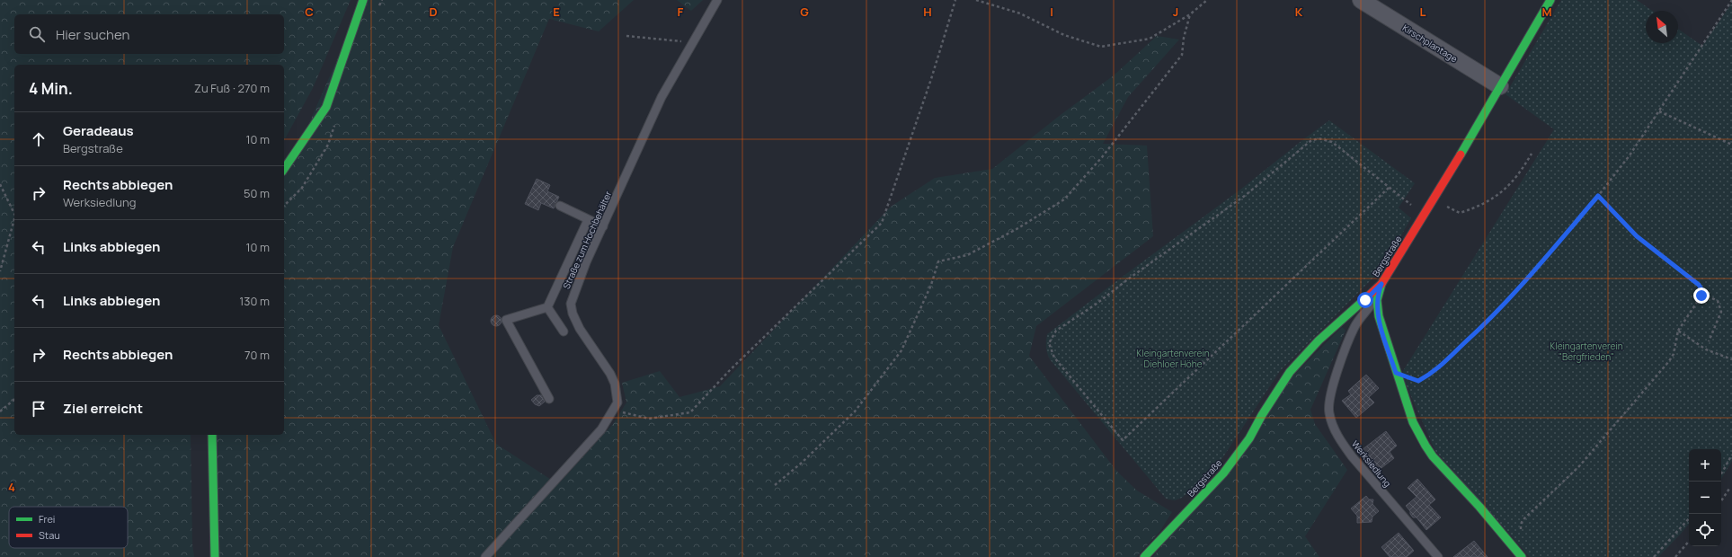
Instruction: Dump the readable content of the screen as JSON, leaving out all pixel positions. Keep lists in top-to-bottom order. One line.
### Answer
{"streets":{"street":["Kirschplantage","Bergstraße"],"lane":["Straße zum Hochbehälter","Werksiedlung"]},"crossings":[["Kirschplantage","Bergstraße"],["Bergstraße","Werksiedlung"]],"parks":["Kleingartenverein \"Bergfrieden\"","Kleingartenverein Diehloer Höhe"],"legend":["Frei","Stau"],"north":"top left","page":{"search":"Hier suchen","heading":["4 Min.","Zu Fuß · 270 m"],"list":[["Geradeaus","Bergstraße","10 m"],["Rechts abbiegen","Werksiedlung","50 m"],["Links abbiegen","10 m"],["Links abbiegen","130 m"],["Rechts abbiegen","70 m"],"Ziel erreicht"],"map_buttons":["+","−"]},"grid":{"columns":["C","D","E","F","G","H","I","J","K","L","M"],"rows":["4"]}}
